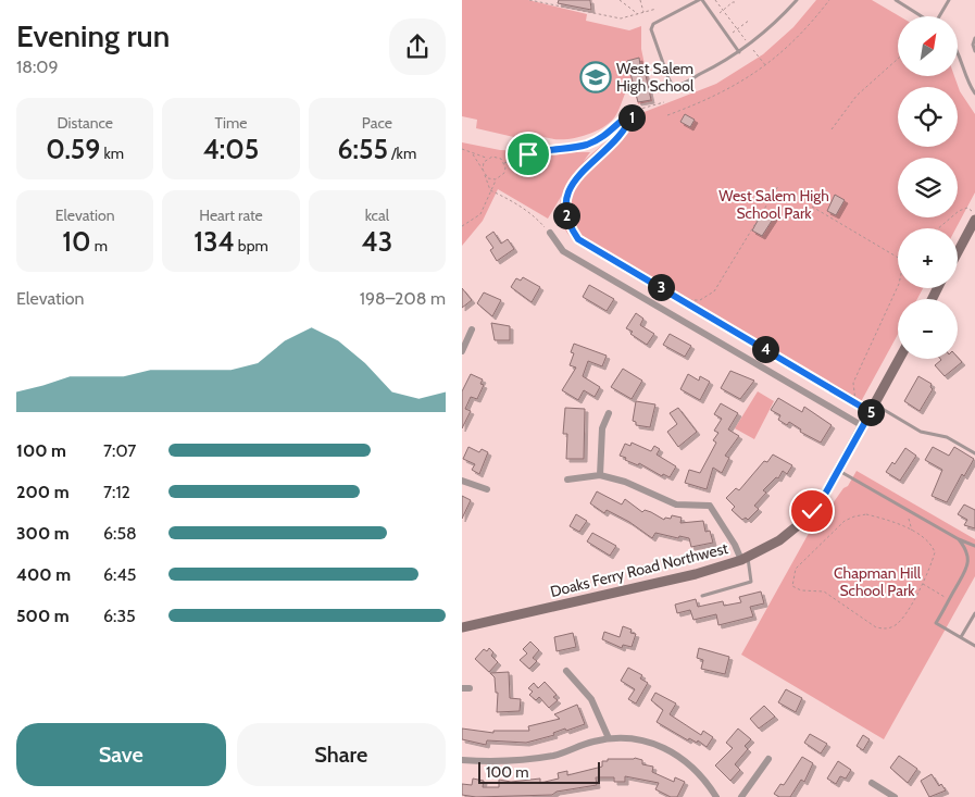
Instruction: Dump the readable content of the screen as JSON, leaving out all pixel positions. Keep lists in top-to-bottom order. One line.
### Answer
{"streets":{"main road":["Doaks Ferry Road Northwest"]},"parks":["West Salem High School Park","Chapman Hill School Park"],"places":{"school or university":["West Salem High School"]},"scale_bar":"100 m","north":"top right","page":{"heading":["Evening run","18:09"],"map_buttons":["+","−"],"stats":[["Distance","0.59 km"],["Time","4:05"],["Pace","6:55 /km"],["Elevation","10 m"],["Heart rate","134 bpm"],["kcal","43"]],"pins":["1","2","3","4","5"],"chart":["Elevation","198–208 m"],"list":[{"name":"100 m","note":"7:07"},{"name":"200 m","note":"7:12"},{"name":"300 m","note":"6:58"},{"name":"400 m","note":"6:45"},{"name":"500 m","note":"6:35"}],"buttons":["Save","Share"],"scale":"100 m"}}
